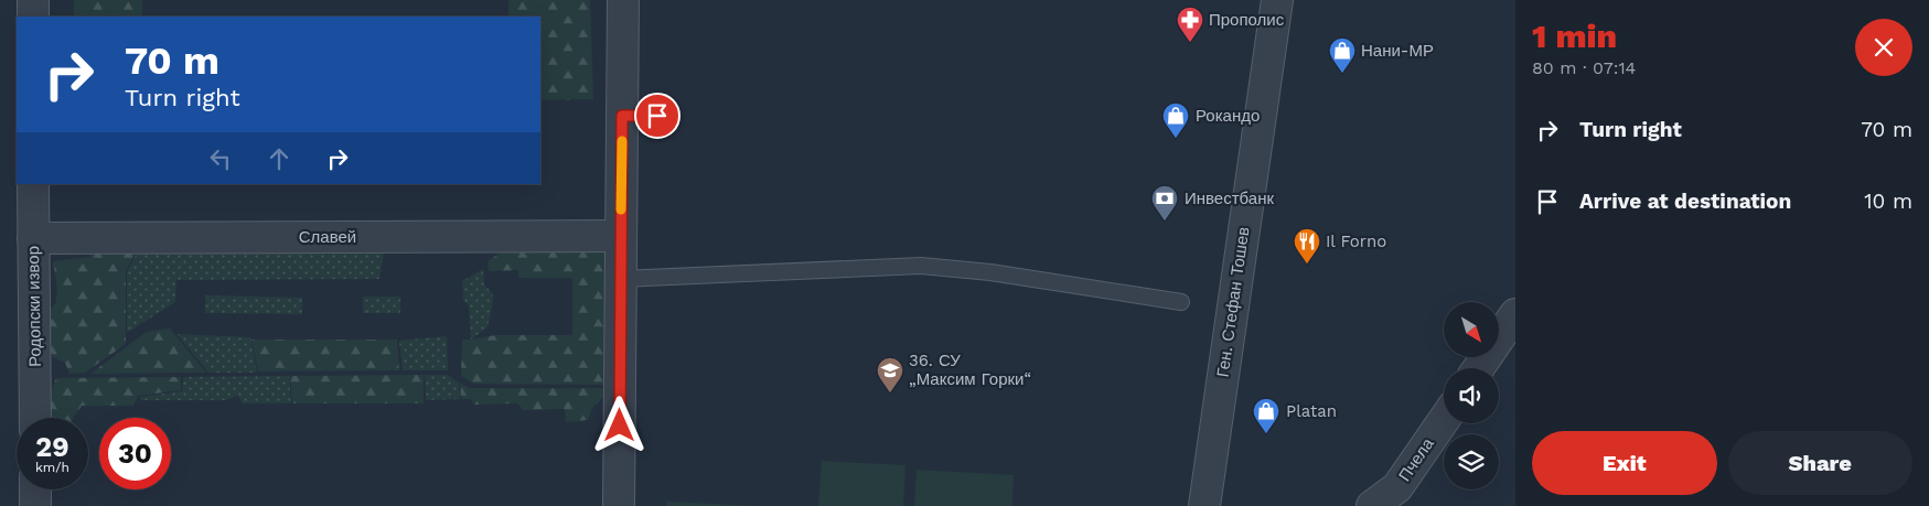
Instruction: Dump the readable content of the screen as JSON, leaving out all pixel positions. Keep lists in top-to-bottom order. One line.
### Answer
{"streets":{"street":["Славей","Ген. Стефан Тошев","Родопски извор","Пчела"]},"crossings":[["Славей","Родопски извор"]],"places":{"pharmacy":["Прополис"],"shop":["Нани-МР","Рокандо","Platan"],"bank":["Инвестбанк"],"restaurant":["Il Forno"],"school or university":["36. СУ „Максим Горки“"]},"north":"bottom right","page":{"heading":["1 min","80 m · 07:14"],"turn":["70 m","Turn right"],"list":[{"name":"Turn right","value":"70 m"},{"name":"Arrive at destination","value":"10 m"}],"speed":"29 km/h","limit":"30","buttons":["Exit","Share"]}}
